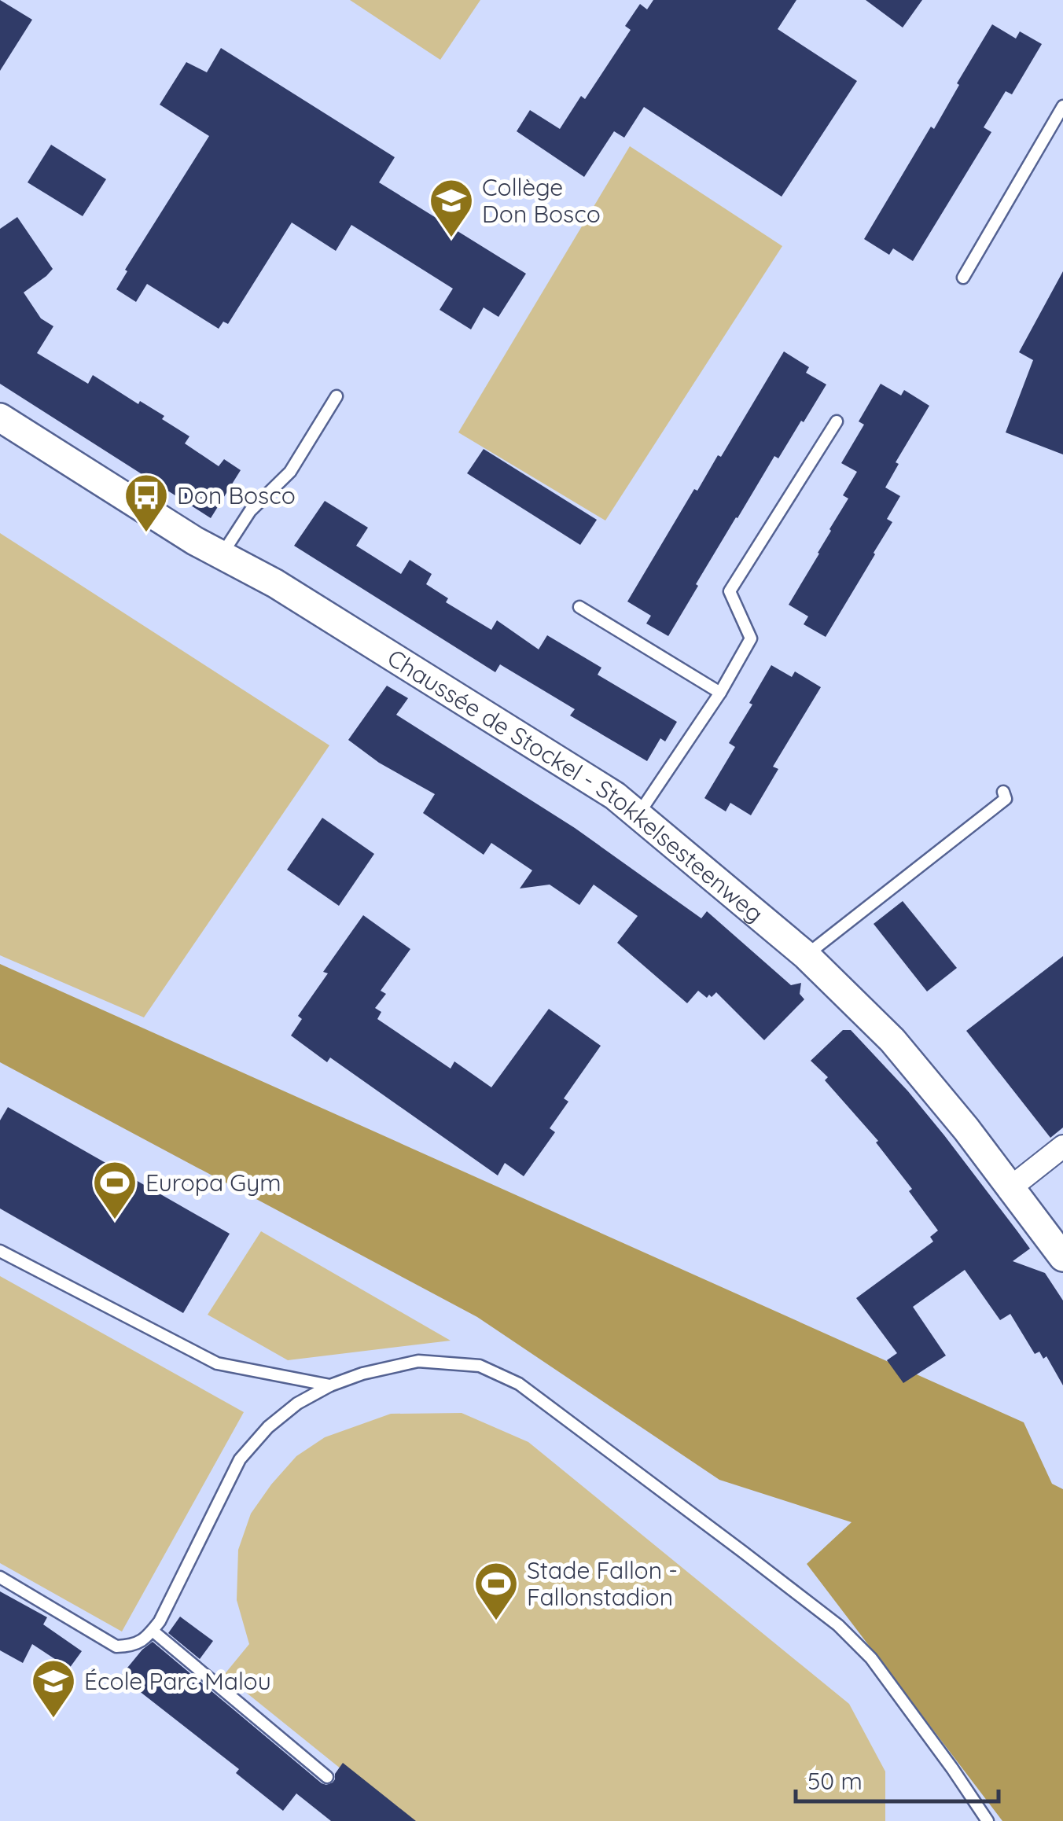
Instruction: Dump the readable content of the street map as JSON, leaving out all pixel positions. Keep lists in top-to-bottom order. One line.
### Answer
{"streets":{"street":["Chaussée de Stockel - Stokkelsesteenweg"]},"places":{"school or university":["Collège Don Bosco","École Parc Malou"],"bus stop":["Don Bosco"],"sports":["Europa Gym","Stade Fallon - Fallonstadion"]},"scale_bar":"50 m"}
